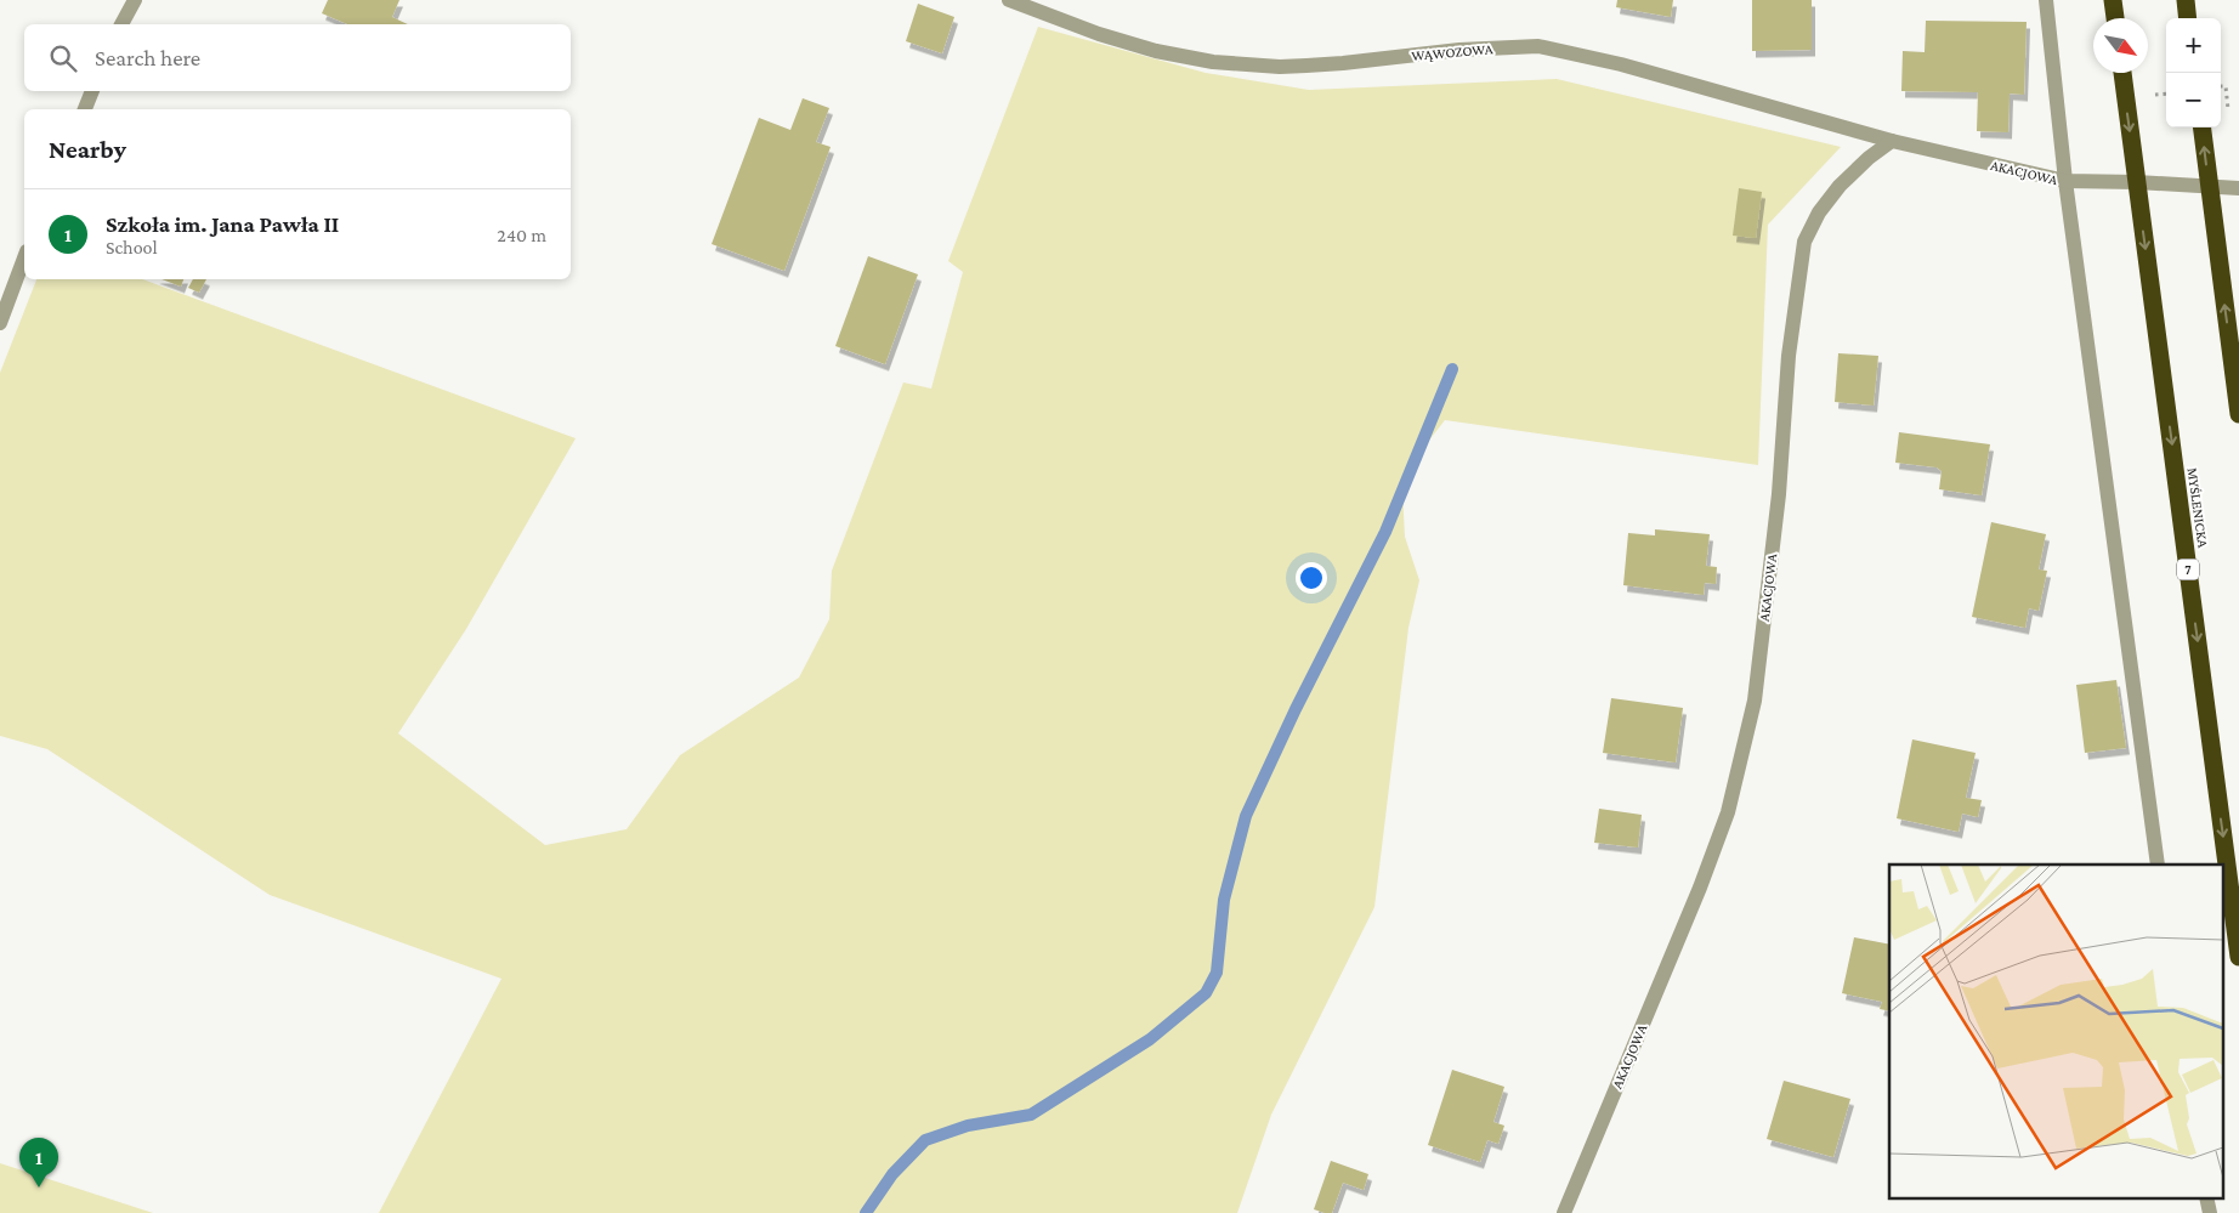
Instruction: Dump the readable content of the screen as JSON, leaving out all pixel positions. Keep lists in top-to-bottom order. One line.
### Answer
{"streets":{"highway":["MYŚLENICKA","7"],"street":["WĄWOZOWA","AKACJOWA"]},"crossings":[["WĄWOZOWA","AKACJOWA"],["AKACJOWA","MYŚLENICKA"]],"north":"bottom right","page":{"map_buttons":["+","−"],"search":"Search here","heading":"Nearby","list":[{"mark":"1","name":"Szkoła im. Jana Pawła II","note":"School","value":"240 m"}],"pins":"1"}}
